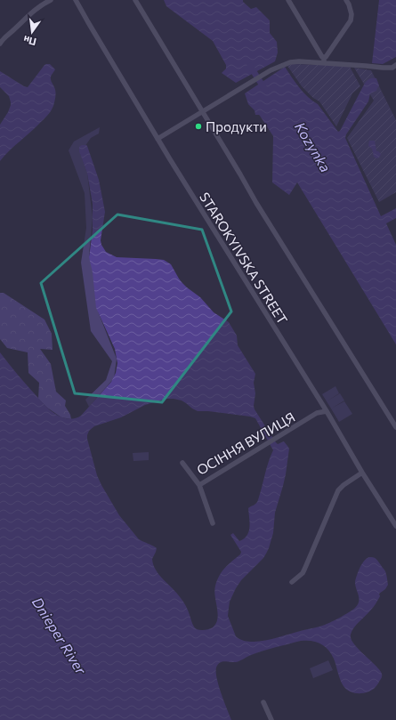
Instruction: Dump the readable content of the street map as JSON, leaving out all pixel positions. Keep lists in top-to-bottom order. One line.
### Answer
{"streets":{"street":["STAROKYIVSKA STREET","ОСІННЯ ВУЛИЦЯ"]},"crossings":[["STAROKYIVSKA STREET","ОСІННЯ ВУЛИЦЯ"]],"water":["Kozynka","Dnieper River"],"places":["Продукти"],"north":"bottom"}
